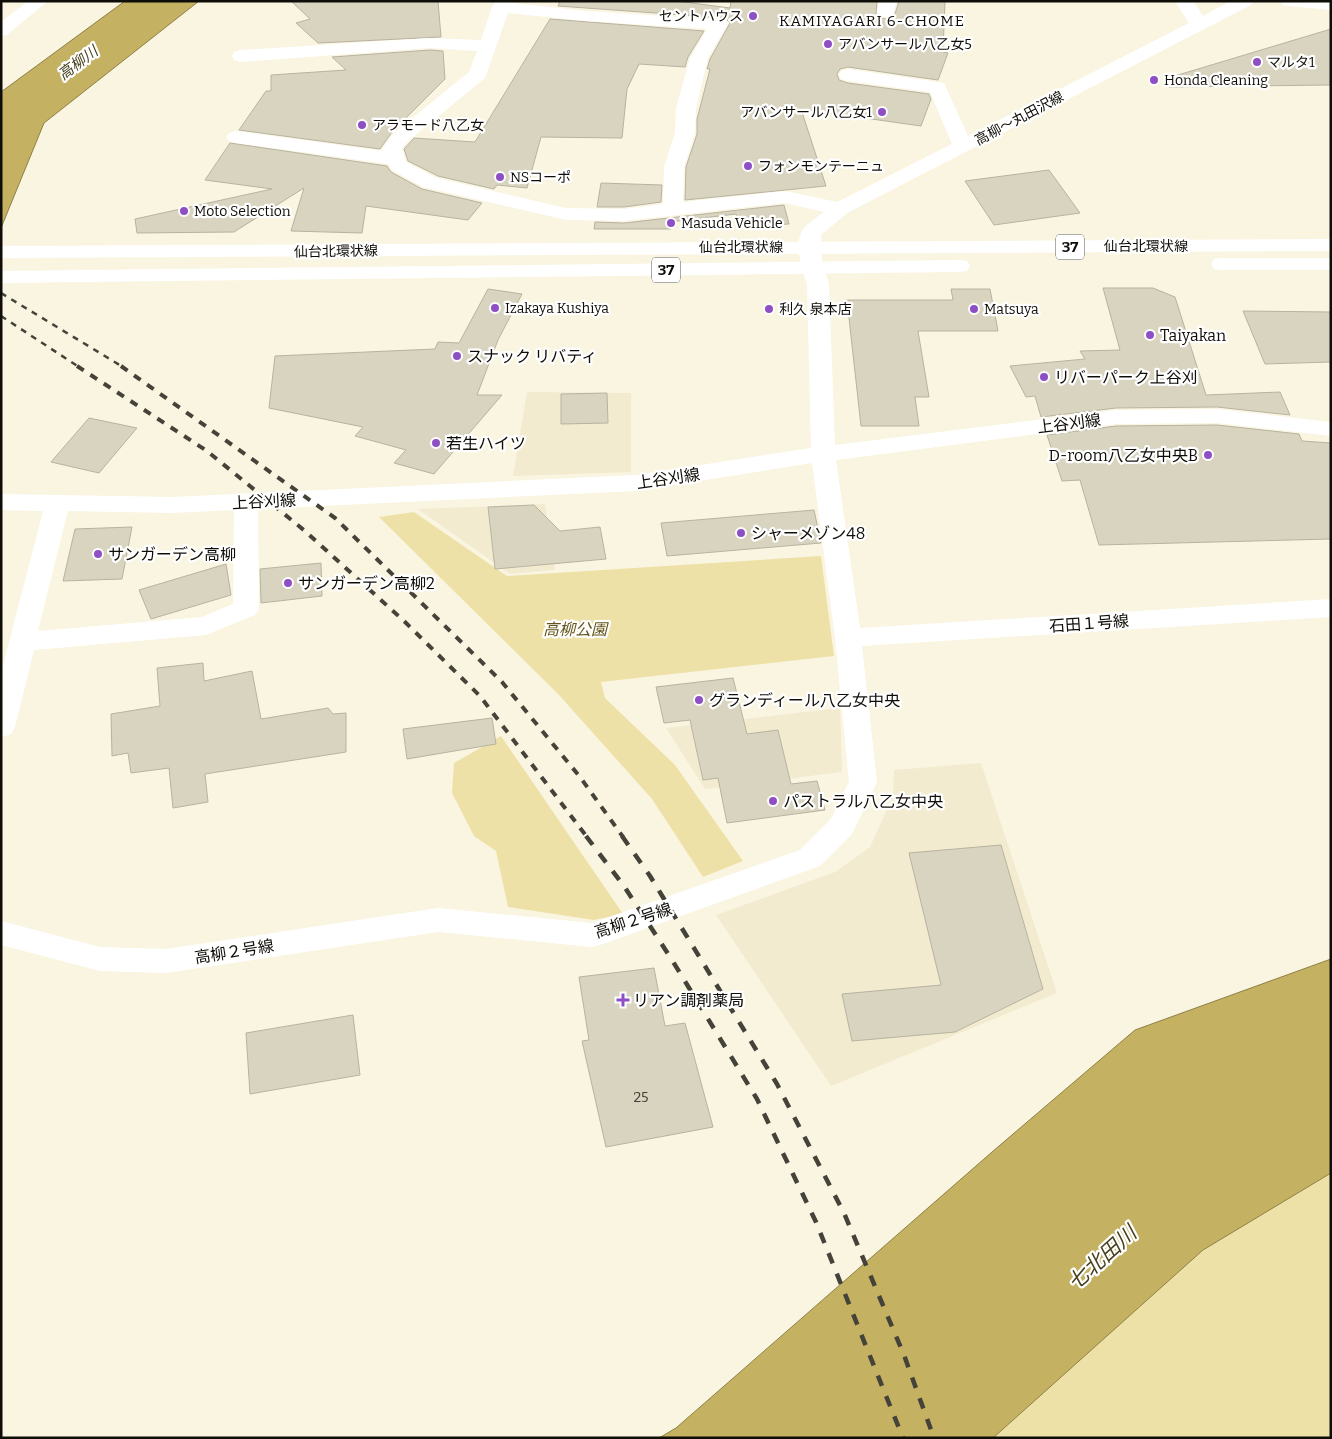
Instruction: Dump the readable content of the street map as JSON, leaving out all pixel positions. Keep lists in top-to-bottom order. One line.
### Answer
{"streets":{"street":["高柳～丸田沢線","仙台北環状線","37","上谷刈線","石田１号線","高柳２号線"]},"crossings":[["高柳～丸田沢線","仙台北環状線"],["高柳～丸田沢線","高柳２号線"],["仙台北環状線","高柳２号線"],["上谷刈線","高柳２号線"],["石田１号線","高柳２号線"]],"districts":["KAMIYAGARI 6-CHOME"],"water":["高柳川","七北田川"],"parks":["高柳公園"],"places":{"other":["セントハウス","アバンサール八乙女5","マルタ1","Honda Cleaning","アバンサール八乙女1","アラモード八乙女","フォンモンテーニュ","NSコーポ","Moto Selection","Masuda Vehicle","Izakaya Kushiya","利久 泉本店","Matsuya","Taiyakan","スナック リバティ","リバーパーク上谷刈","若生ハイツ","D-room八乙女中央B","シャーメゾン48","サンガーデン高柳","サンガーデン高柳2","グランディール八乙女中央","パストラル八乙女中央"],"health":["リアン調剤薬局"]},"house_numbers":["25"]}
